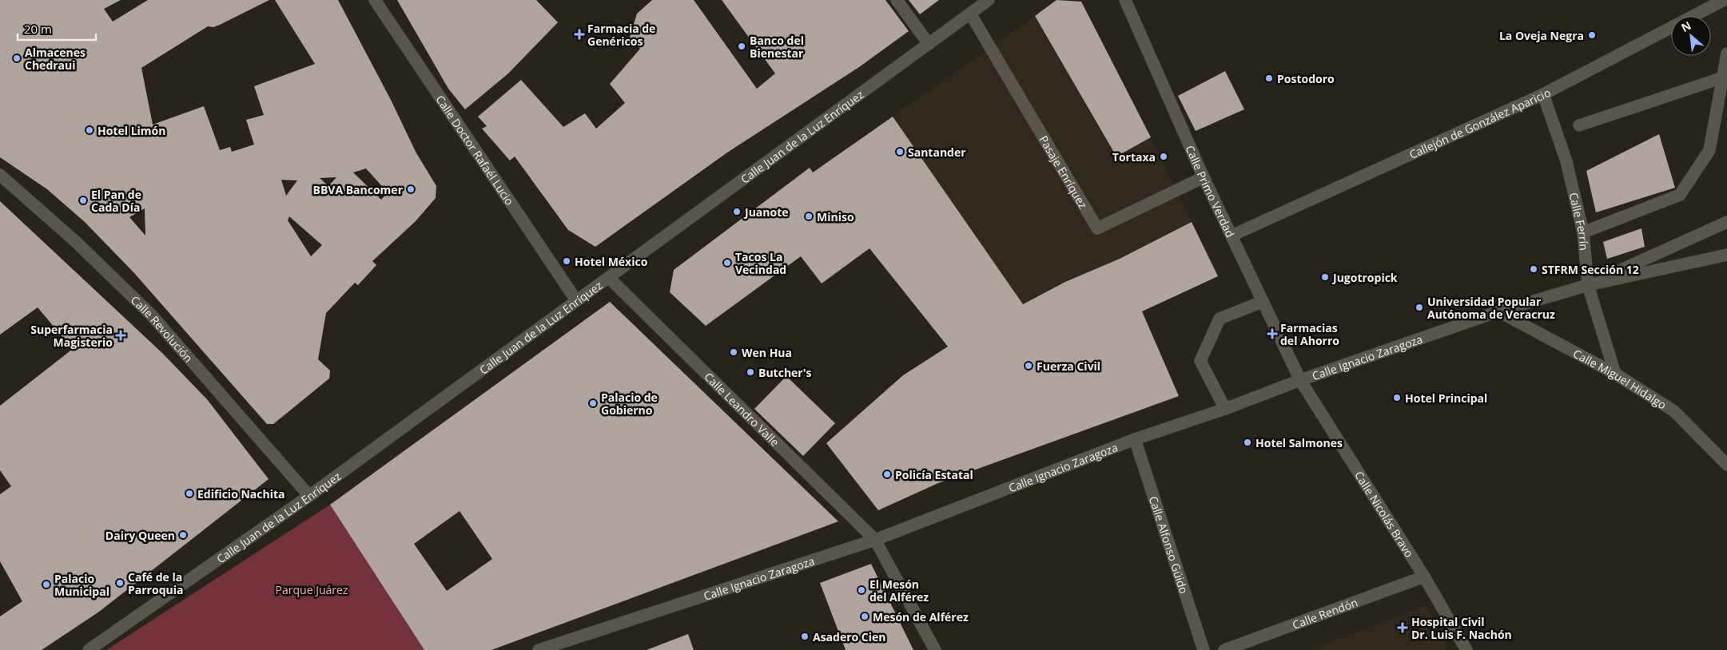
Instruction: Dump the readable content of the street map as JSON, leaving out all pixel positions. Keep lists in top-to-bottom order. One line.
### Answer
{"streets":{"street":["Callejón de González Aparicio","Calle Juan de la Luz Enríquez","Calle Doctor Rafaél Lucio","Pasaje Enríquez","Calle Primo Verdad","Calle Ferrín","Calle Revolución","Calle Ignacio Zaragoza","Calle Miguel Hidalgo","Calle Leandro Valle","Calle Nicolás Bravo","Calle Alfonso Güido","Calle Rendón"]},"crossings":[["Callejón de González Aparicio","Calle Primo Verdad"],["Callejón de González Aparicio","Calle Ferrín"],["Calle Juan de la Luz Enríquez","Calle Doctor Rafaél Lucio"],["Calle Juan de la Luz Enríquez","Pasaje Enríquez"],["Calle Juan de la Luz Enríquez","Calle Revolución"],["Calle Juan de la Luz Enríquez","Calle Leandro Valle"],["Pasaje Enríquez","Calle Primo Verdad"],["Calle Primo Verdad","Calle Ignacio Zaragoza"],["Calle Primo Verdad","Calle Nicolás Bravo"],["Calle Ferrín","Calle Ignacio Zaragoza"],["Calle Ferrín","Calle Miguel Hidalgo"],["Calle Ignacio Zaragoza","Calle Miguel Hidalgo"],["Calle Ignacio Zaragoza","Calle Leandro Valle"],["Calle Ignacio Zaragoza","Calle Nicolás Bravo"],["Calle Ignacio Zaragoza","Calle Alfonso Güido"],["Calle Nicolás Bravo","Calle Rendón"]],"parks":["Parque Juárez"],"places":{"health":["Farmacia de Genéricos","Farmacias del Ahorro","Superfarmacia Magisterio","Hospital Civil Dr. Luis F. Nachón"],"other":["La Oveja Negra","Banco del Bienestar","Almacenes Chedraui","Postodoro","Hotel Limón","Santander","Tortaxa","BBVA Bancomer","El Pan de Cada Día","Juanote","Miniso","Hotel México","Tacos La Vecindad","STFRM Sección 12","Jugotropick","Universidad Popular Autónoma de Veracruz","Wen Hua","Fuerza Civil","Butcher's","Hotel Principal","Palacio de Gobierno","Hotel Salmones","Policía Estatal","Edificio Nachita","Dairy Queen","Café de la Parroquia","Palacio Municipal","El Mesón del Alférez","Mesón de Alférez","Asadero Cien"]},"scale_bar":"20 m","north":"top left"}
